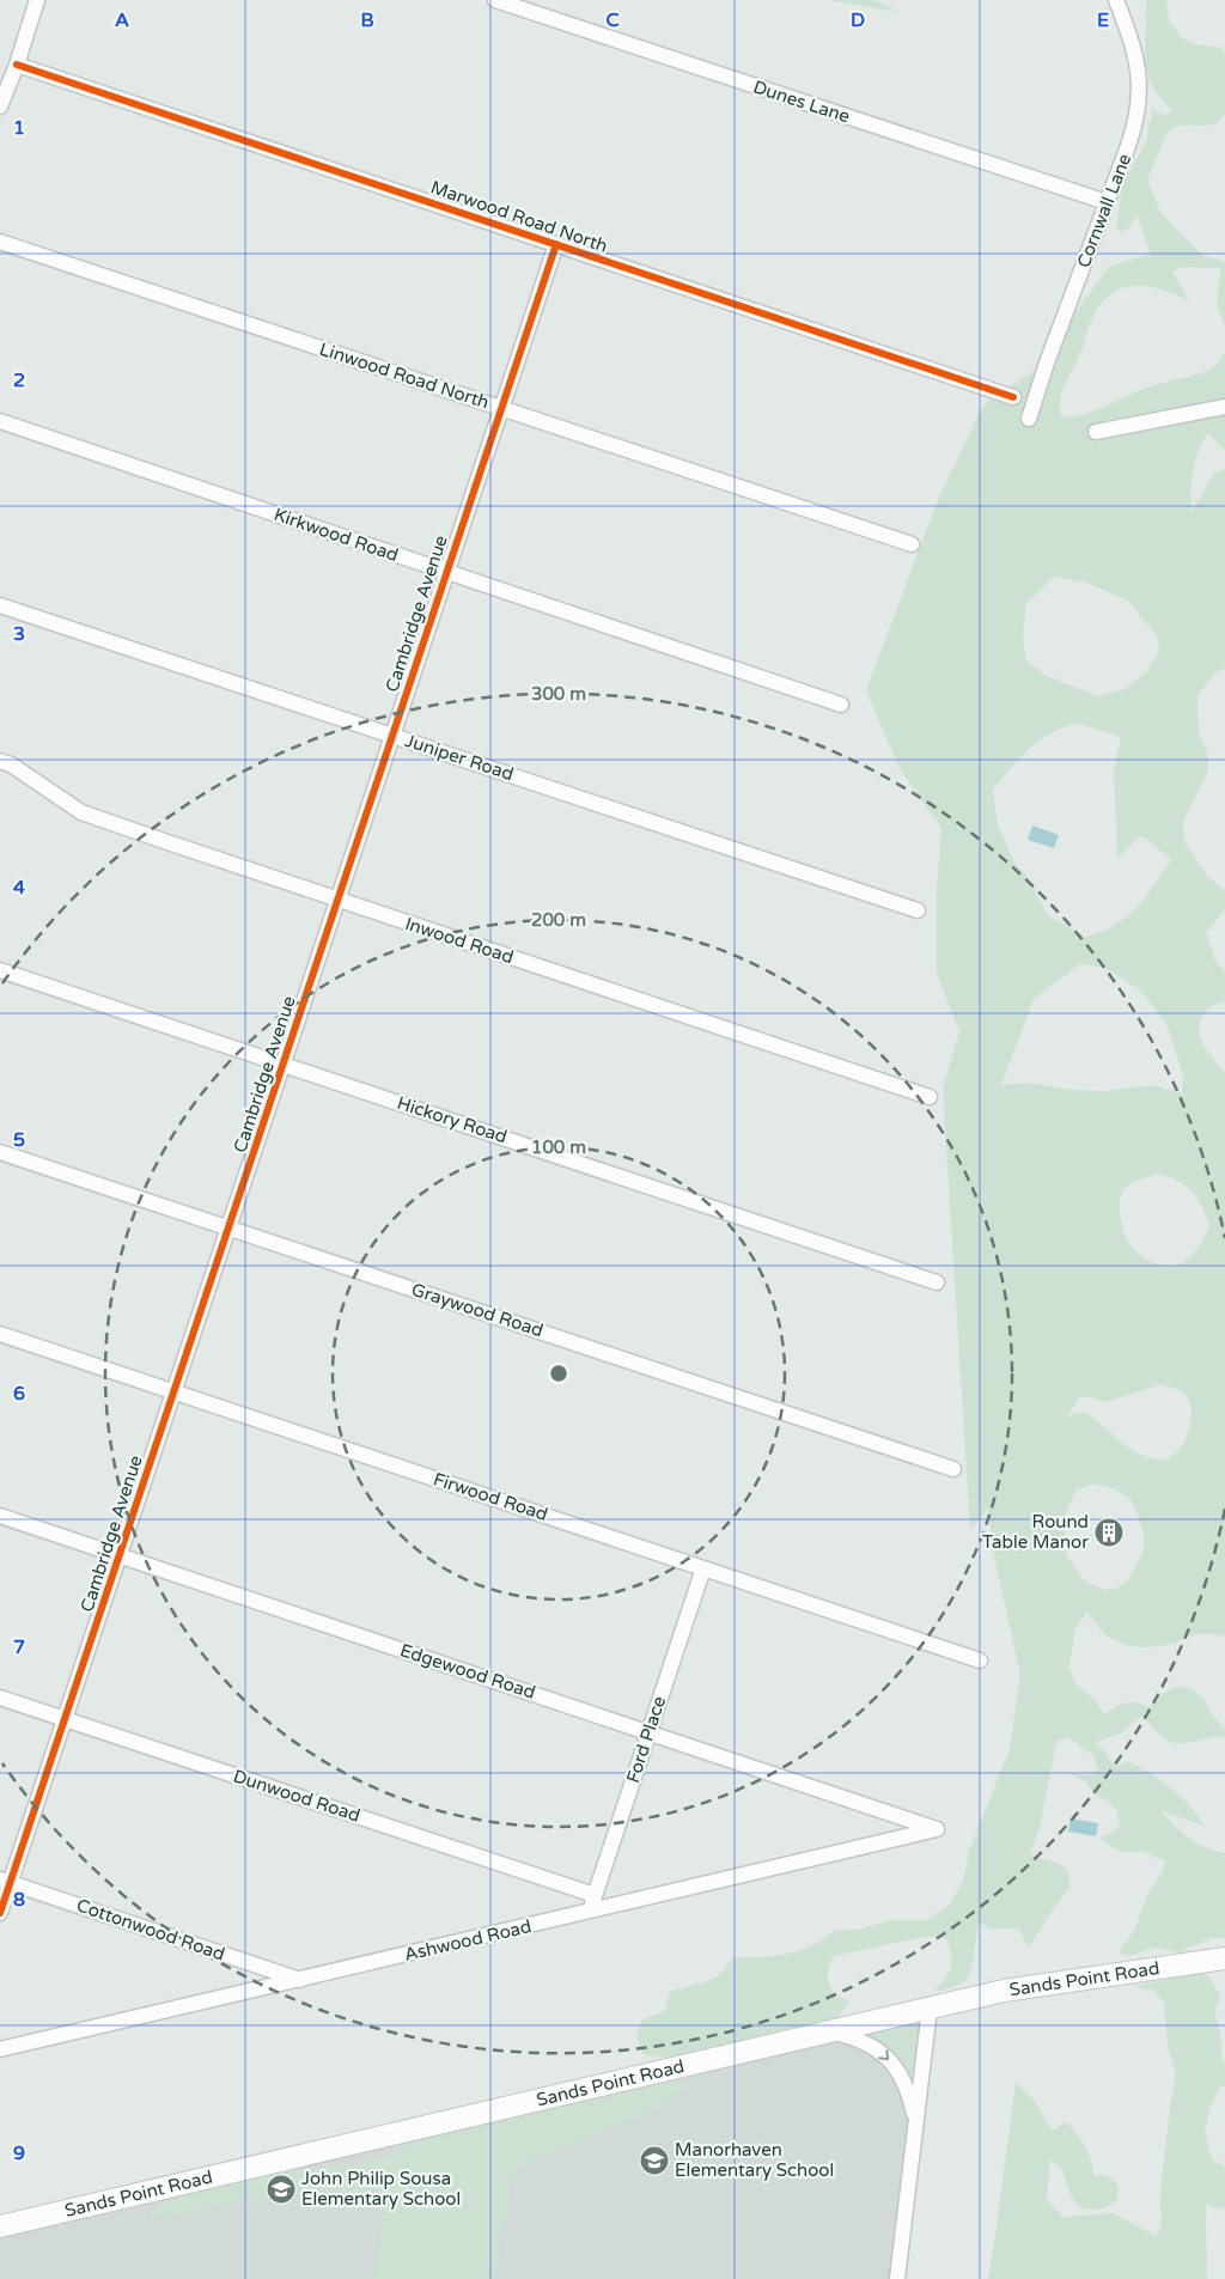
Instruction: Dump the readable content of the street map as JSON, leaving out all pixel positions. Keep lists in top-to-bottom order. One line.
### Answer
{"streets":{"main road":["Sands Point Road"],"street":["Dunes Lane","Cornwall Lane","Marwood Road North","Linwood Road North","Kirkwood Road","Cambridge Avenue","Juniper Road","Inwood Road","Hickory Road","Graywood Road","Firwood Road","Edgewood Road","Ford Place","Dunwood Road","Cottonwood Road","Ashwood Road"]},"crossings":[["Dunes Lane","Cornwall Lane"],["Marwood Road North","Cambridge Avenue"],["Linwood Road North","Cambridge Avenue"],["Kirkwood Road","Cambridge Avenue"],["Cambridge Avenue","Juniper Road"],["Cambridge Avenue","Inwood Road"],["Cambridge Avenue","Hickory Road"],["Cambridge Avenue","Graywood Road"],["Cambridge Avenue","Firwood Road"],["Cambridge Avenue","Edgewood Road"],["Cambridge Avenue","Dunwood Road"],["Cambridge Avenue","Cottonwood Road"],["Firwood Road","Ford Place"],["Edgewood Road","Ford Place"],["Edgewood Road","Ashwood Road"],["Ford Place","Dunwood Road"],["Ford Place","Ashwood Road"],["Cottonwood Road","Ashwood Road"]],"places":{"building":["Round Table Manor"],"school or university":["Manorhaven Elementary School","John Philip Sousa Elementary School"]},"grid":{"columns":["A","B","C","D","E"],"rows":["1","2","3","4","5","6","7","8","9"]},"rings":["300 m","200 m","100 m"]}
